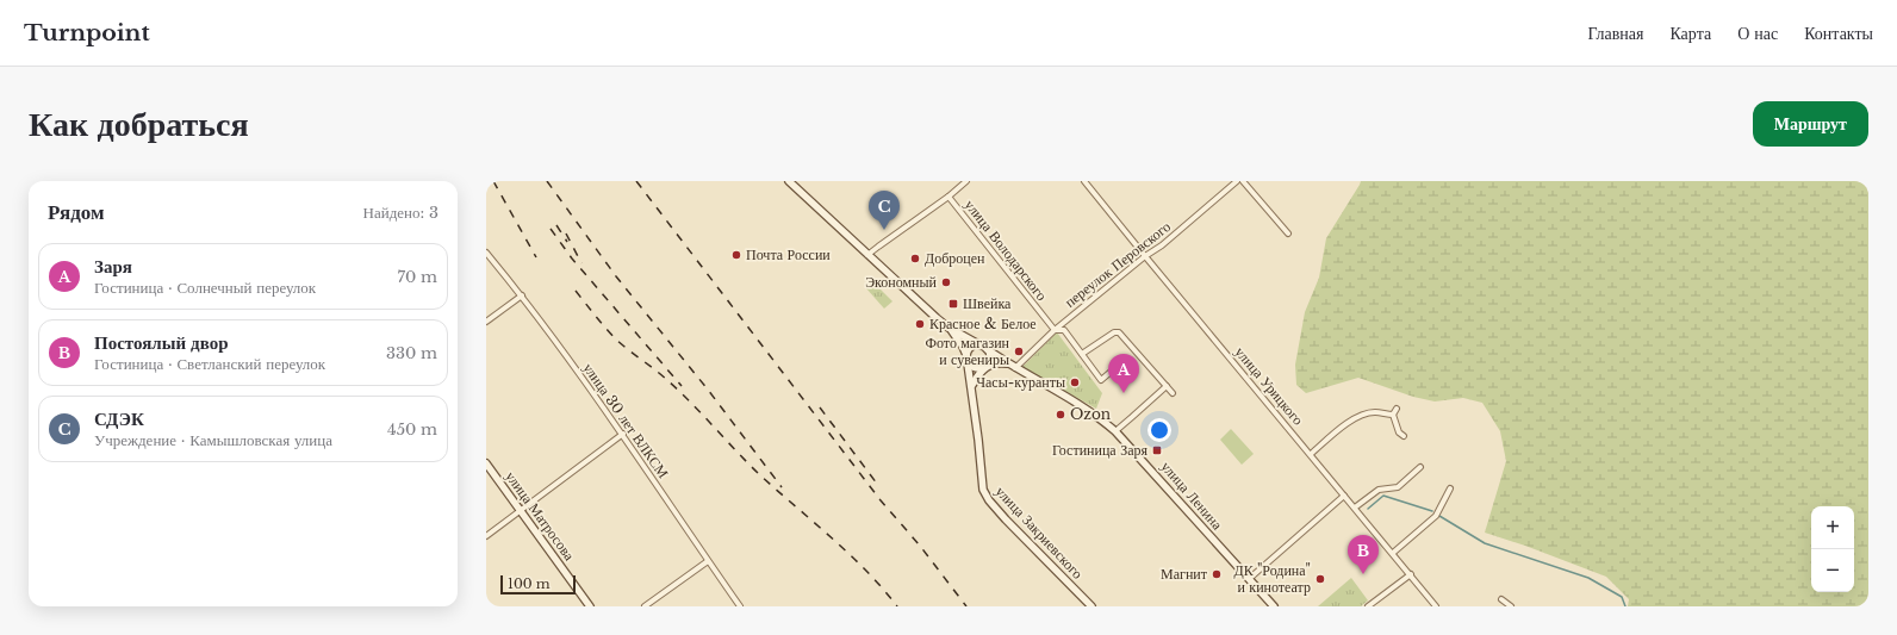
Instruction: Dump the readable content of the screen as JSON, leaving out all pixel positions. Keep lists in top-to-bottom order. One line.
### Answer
{"streets":{"main road":["улица Ленина","улица Матросова","улица Закриевского"],"street":["улица Володарского","переулок Перовского","улица Урицкого","улица 30 лет ВЛКСМ"]},"crossings":[["улица Володарского","переулок Перовского"],["переулок Перовского","улица Урицкого"],["переулок Перовского","улица Ленина"],["улица Ленина","улица Закриевского"]],"places":{"other":["Почта России","Доброцен","Экономный","Красное & Белое","Фото магазин и сувениры","Часы-куранты","Ozon","Магнит","ДК \"Родина\" и кинотеатр"],"transit":["Швейка","Гостиница Заря"]},"scale_bar":"100 m","page":{"header":"Turnpoint","nav":["Главная","Карта","О нас","Контакты"],"buttons":"Маршрут","title":"Как добраться","heading":["Рядом","Найдено: 3"],"pins":["C","A","B"],"list":[{"mark":"A","name":"Заря","note":"Гостиница · Солнечный переулок","value":"70 m"},{"mark":"B","name":"Постоялый двор","note":"Гостиница · Светланский переулок","value":"330 m"},{"mark":"C","name":"СДЭК","note":"Учреждение · Камышловская улица","value":"450 m"}],"map_buttons":["+","−"],"scale":"100 m"}}
